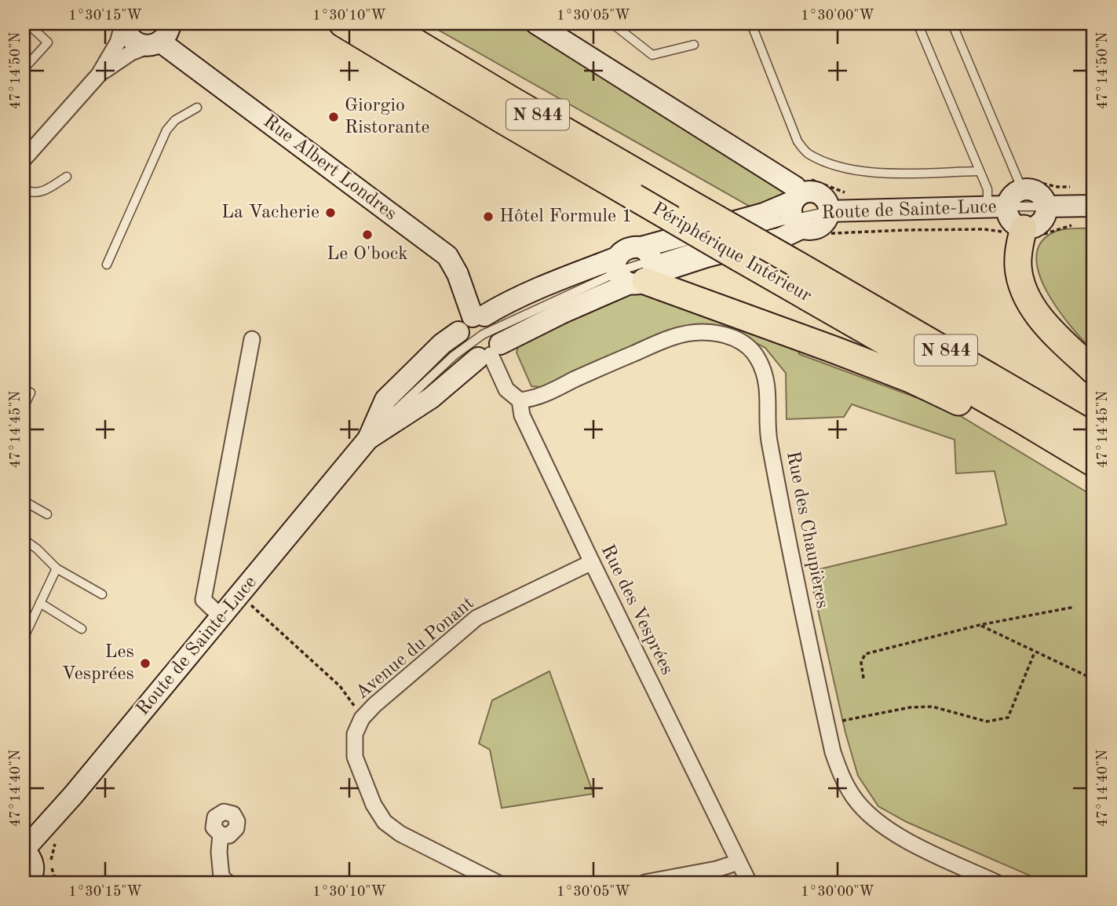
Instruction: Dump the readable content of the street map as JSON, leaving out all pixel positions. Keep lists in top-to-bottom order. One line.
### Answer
{"streets":{"highway":["N 844","Périphérique Intérieur"],"street":["Rue Albert Londres","Route de Sainte-Luce","Rue des Chaupières","Rue des Vesprées","Avenue du Ponant"]},"crossings":[["Rue Albert Londres","Route de Sainte-Luce"],["Rue Albert Londres","Rue des Vesprées"],["Route de Sainte-Luce","Périphérique Intérieur"],["Route de Sainte-Luce","Rue des Vesprées"],["Rue des Chaupières","Rue des Vesprées"],["Rue des Vesprées","Avenue du Ponant"]],"places":["Giorgio Ristorante","La Vacherie","Hôtel Formule 1","Le O'bock","Les Vesprées"],"coordinates":["1°30'15\"W","1°30'10\"W","1°30'05\"W","1°30'00\"W","47°14'50\"N","47°14'45\"N","47°14'40\"N"]}
